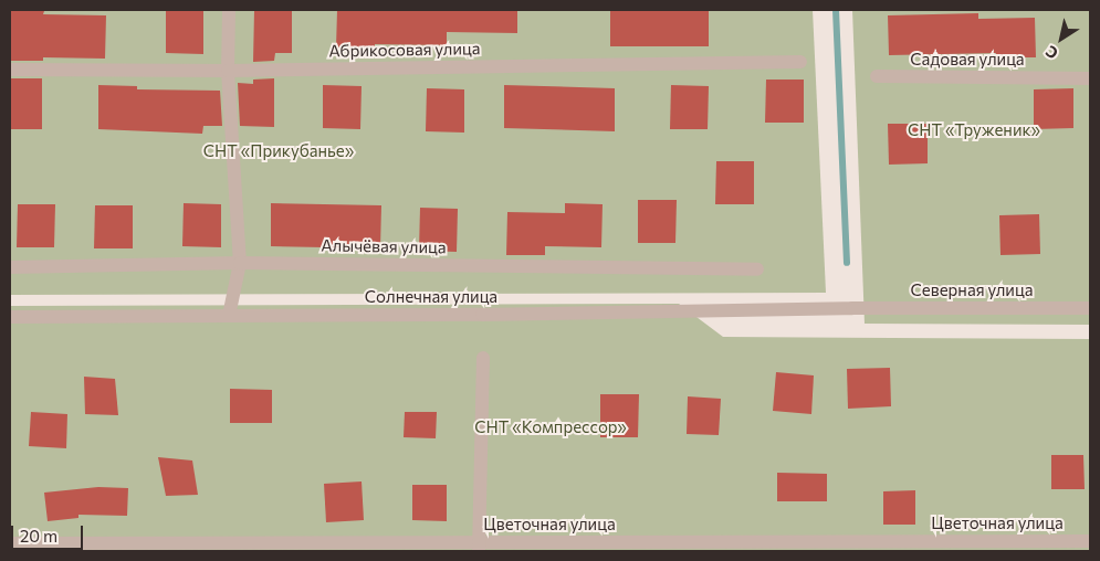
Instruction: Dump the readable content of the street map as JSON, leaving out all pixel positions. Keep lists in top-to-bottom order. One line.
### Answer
{"streets":{"street":["Абрикосовая улица","Садовая улица","Алычёвая улица","Северная улица","Солнечная улица","Цветочная улица"]},"crossings":[["Северная улица","Солнечная улица"]],"parks":["СНТ «Труженик»","СНТ «Прикубанье»","СНТ «Компрессор»"],"scale_bar":"20 m","north":"bottom left"}
